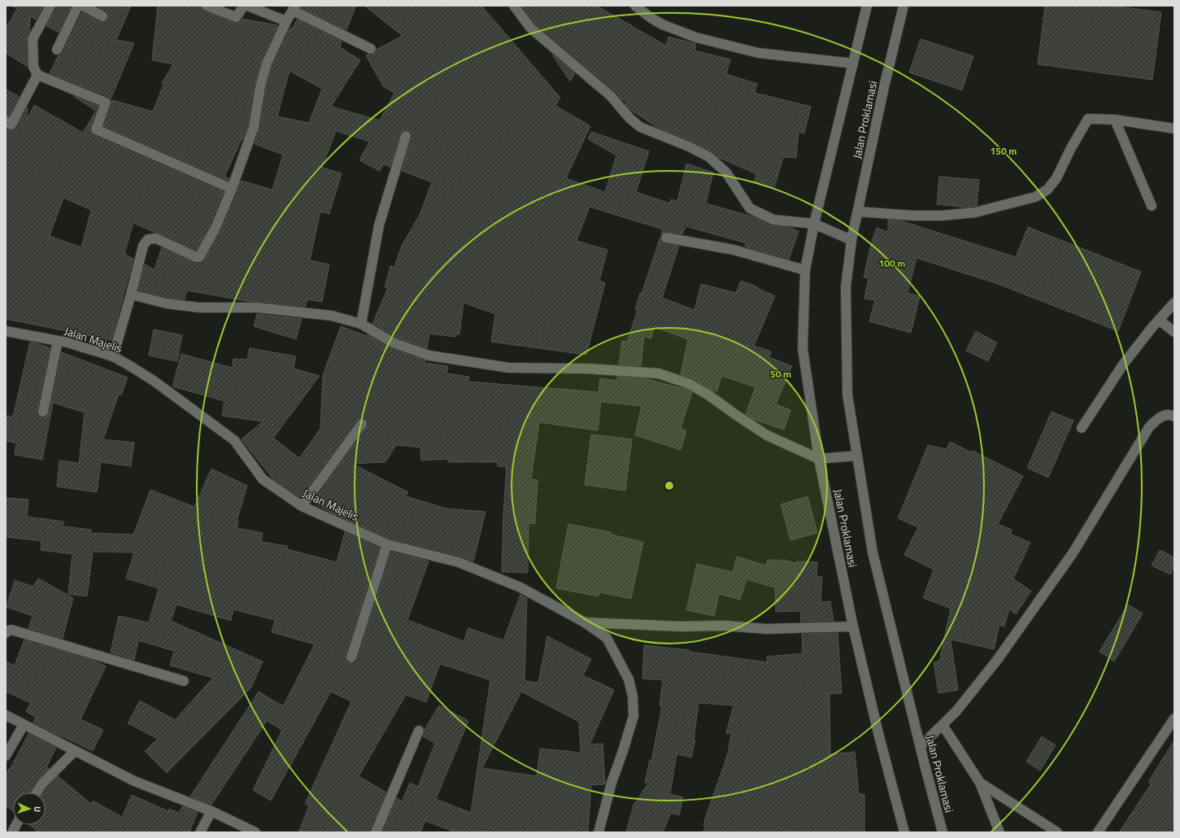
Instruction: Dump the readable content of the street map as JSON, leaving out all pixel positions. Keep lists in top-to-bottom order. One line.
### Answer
{"streets":{"street":["Jalan Proklamasi","Jalan Majelis"]},"north":"right","rings":["150 m","100 m","50 m"]}
